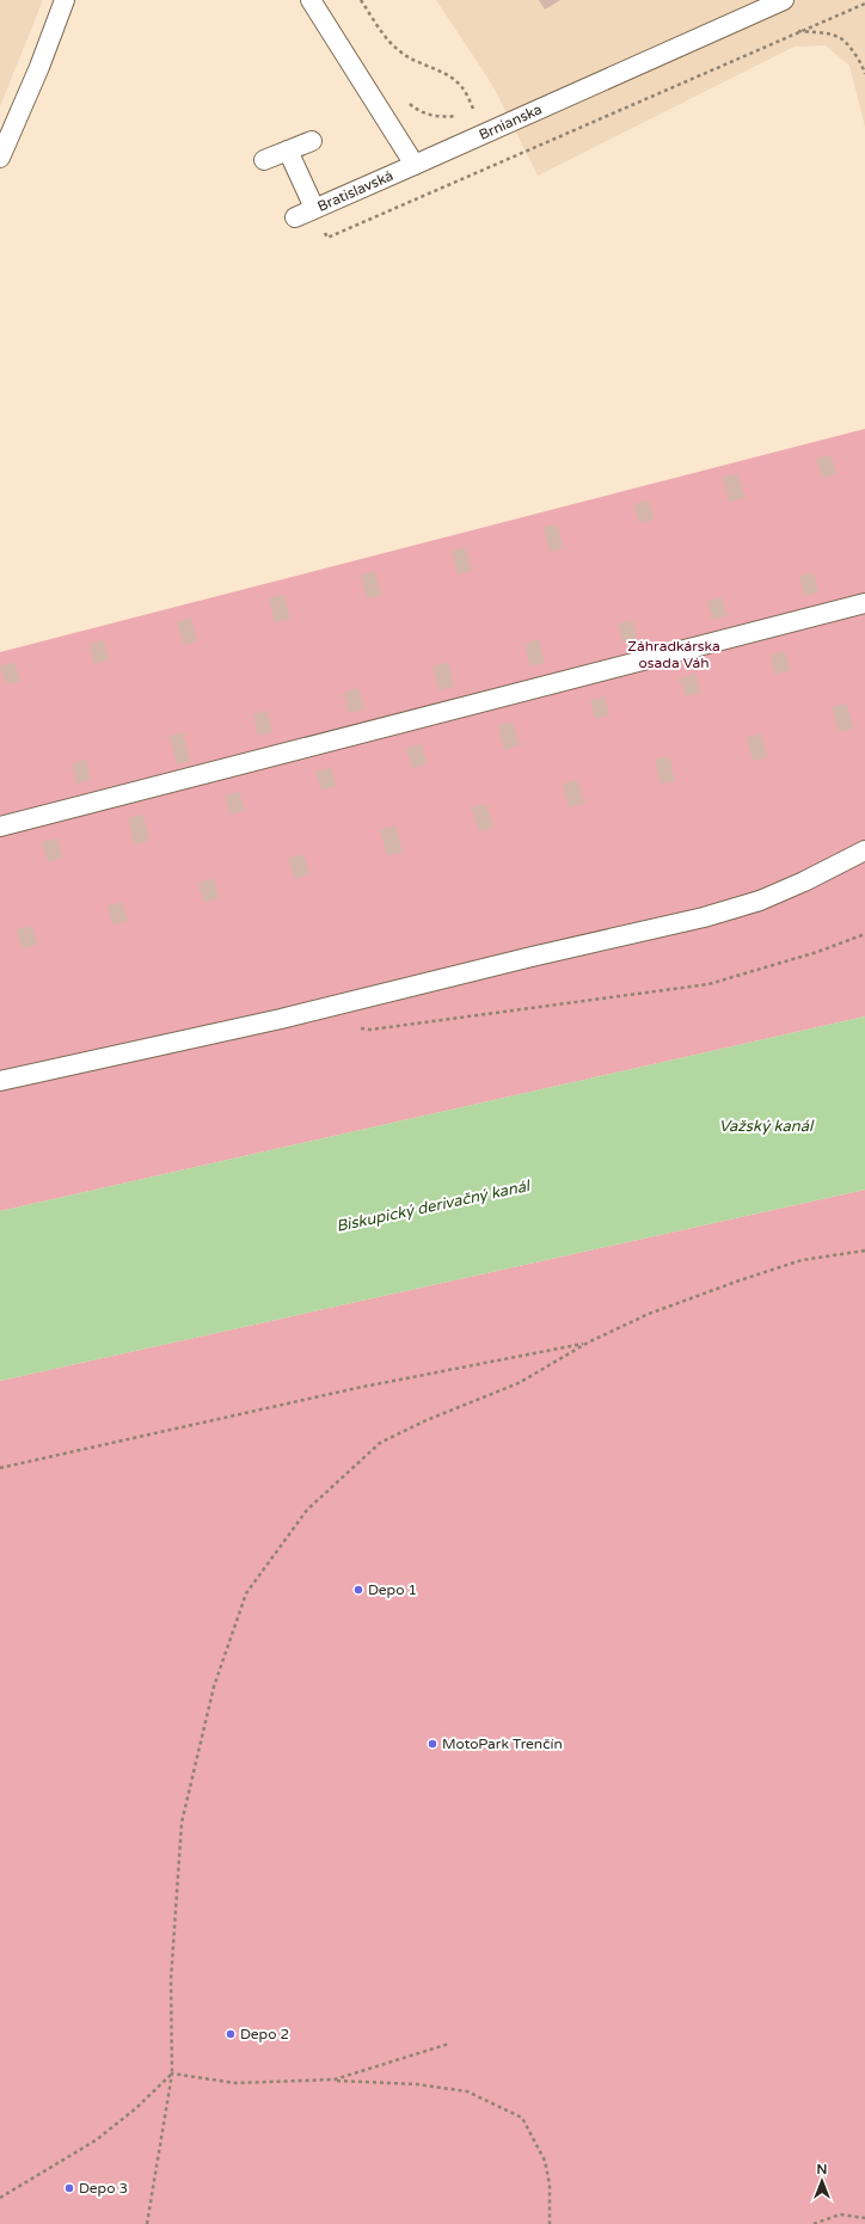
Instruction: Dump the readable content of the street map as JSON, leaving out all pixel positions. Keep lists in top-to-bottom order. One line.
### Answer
{"streets":{"lane":["Brnianska","Bratislavská"]},"crossings":[["Brnianska","Bratislavská"]],"water":["Važský kanál","Biskupický derivačný kanál"],"parks":["Záhradkárska osada Váh"],"places":["Depo 1","MotoPark Trenčín","Depo 2","Depo 3"],"north":"top"}
